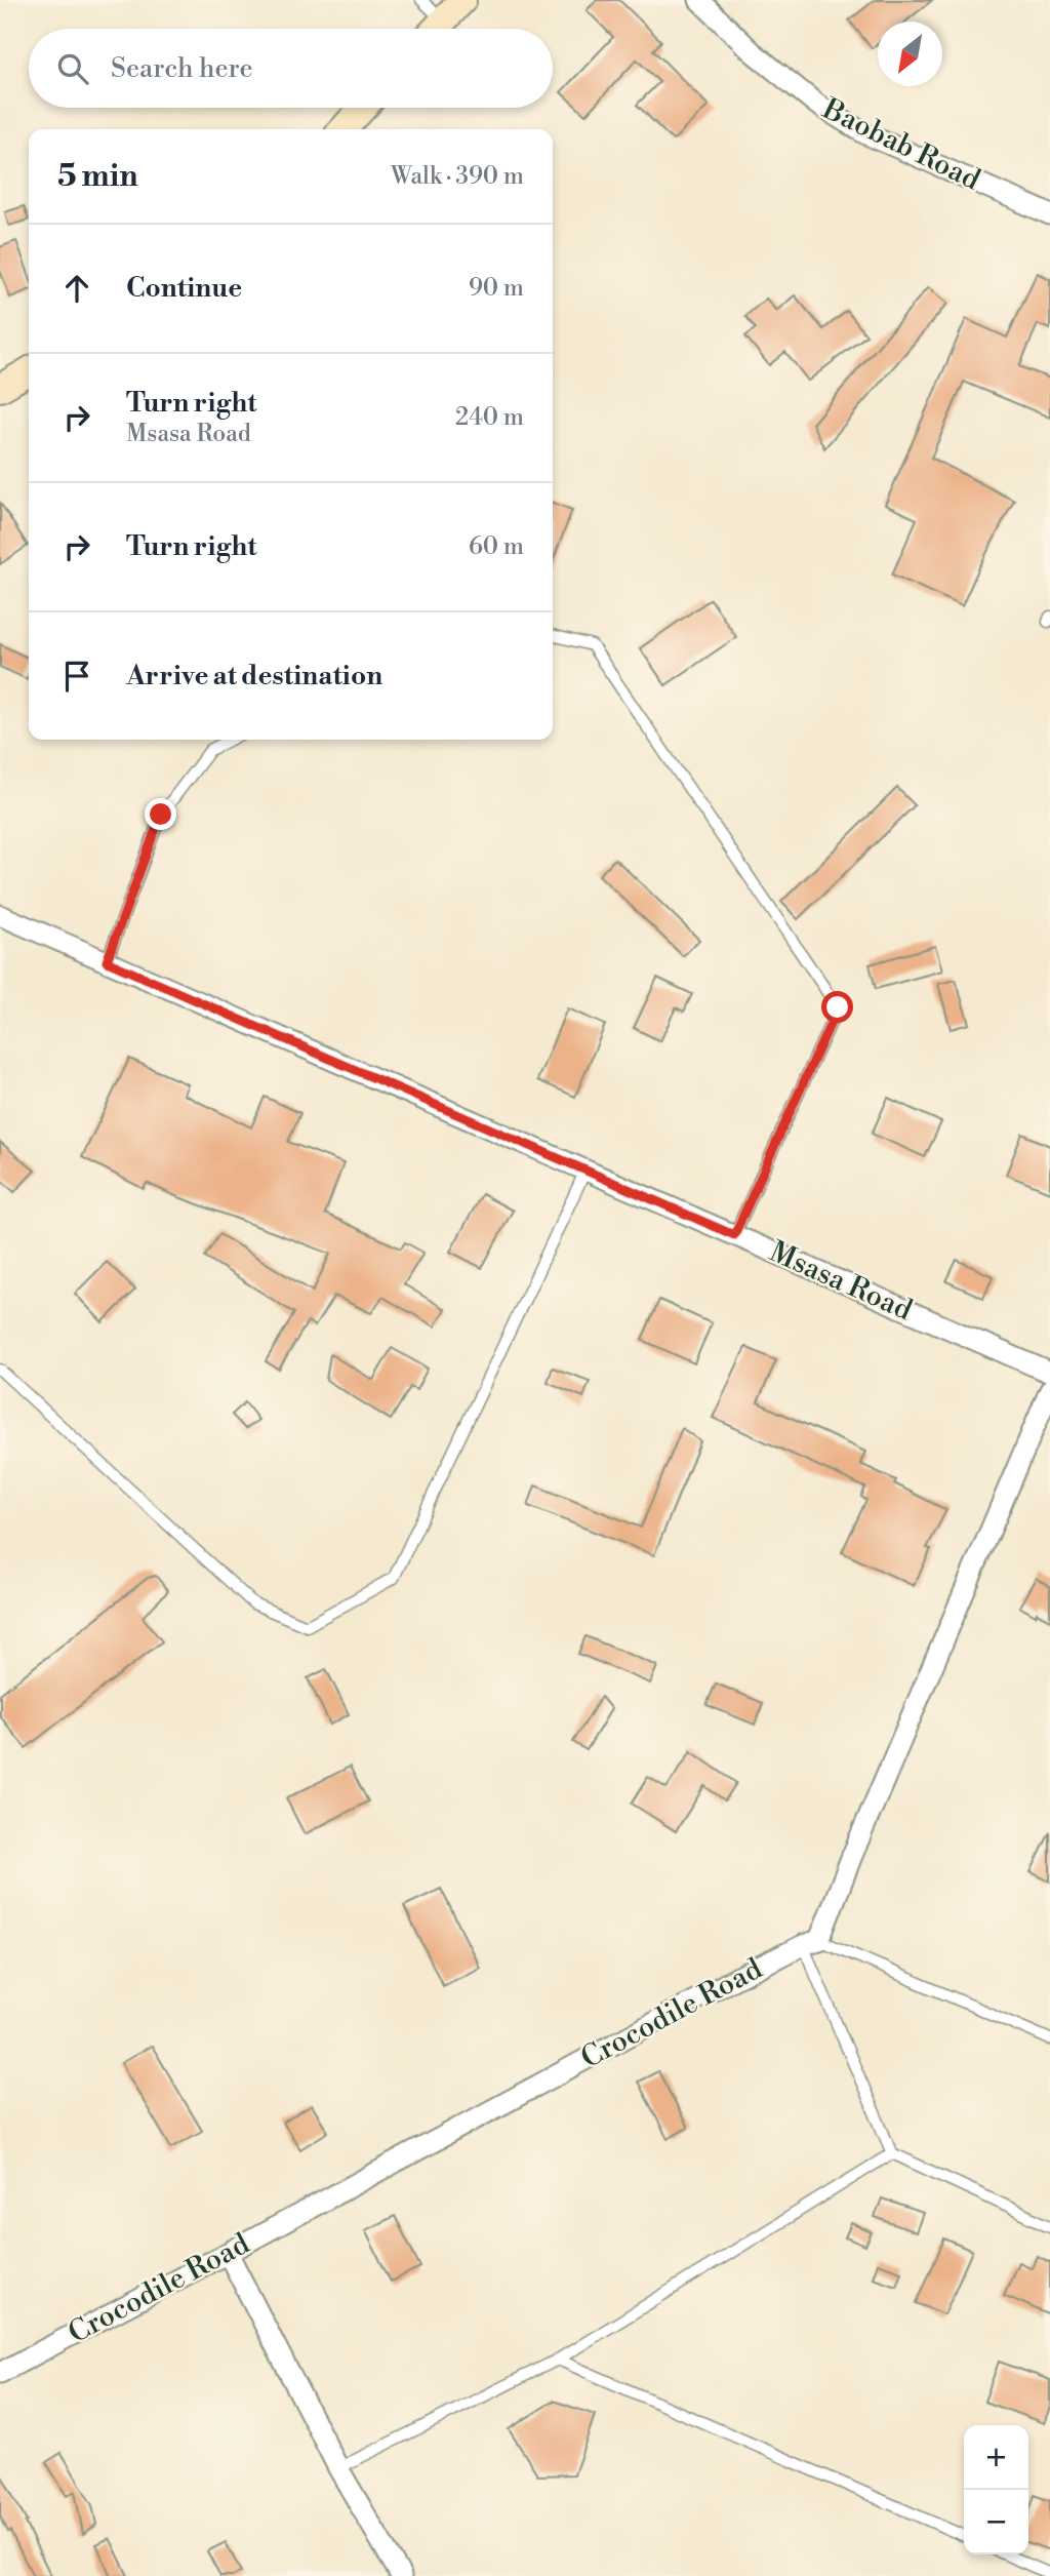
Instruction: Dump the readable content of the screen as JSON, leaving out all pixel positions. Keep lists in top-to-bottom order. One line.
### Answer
{"streets":{"street":["Baobab Road","Msasa Road","Crocodile Road"]},"north":"bottom left","page":{"search":"Search here","heading":["5 min","Walk · 390 m"],"list":[["Continue","90 m"],["Turn right","Msasa Road","240 m"],["Turn right","60 m"],"Arrive at destination"],"map_buttons":["+","−"]}}
